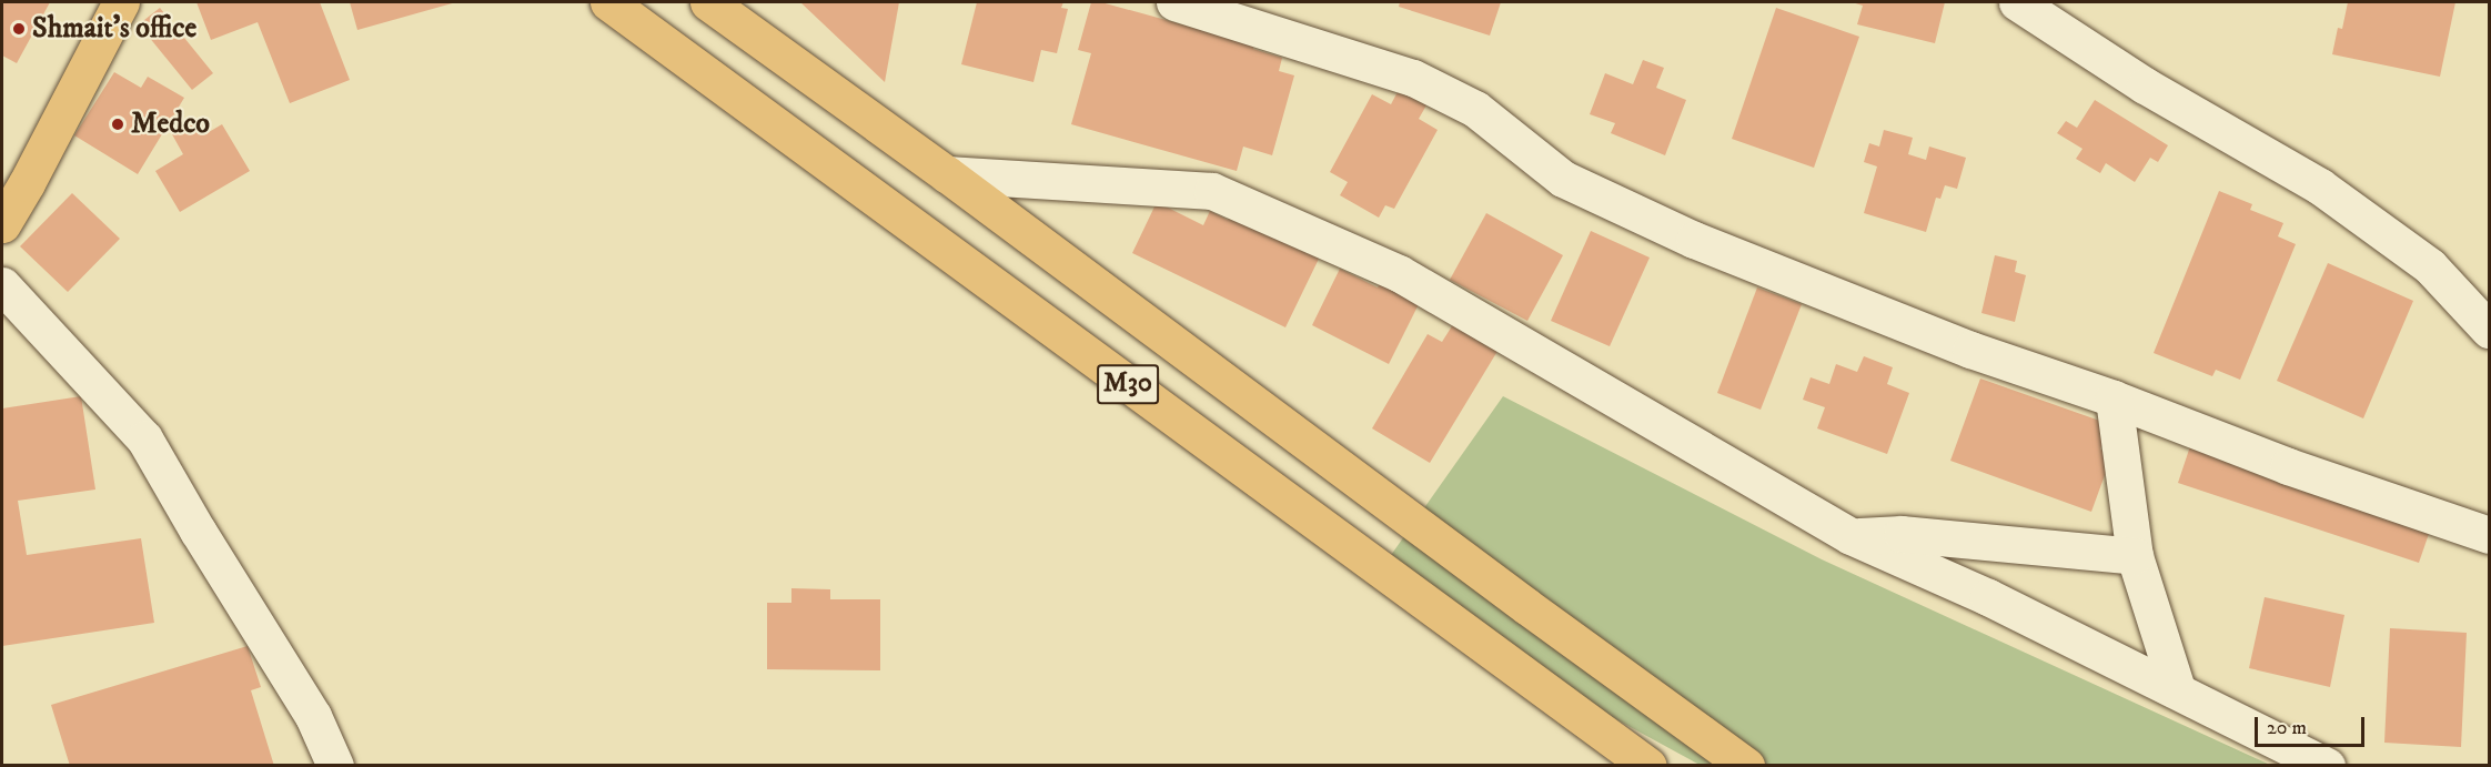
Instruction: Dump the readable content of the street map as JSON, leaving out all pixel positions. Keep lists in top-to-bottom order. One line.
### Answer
{"streets":{"main road":["M30"]},"places":["Shmait's office","Medco"],"scale_bar":"20 m"}
